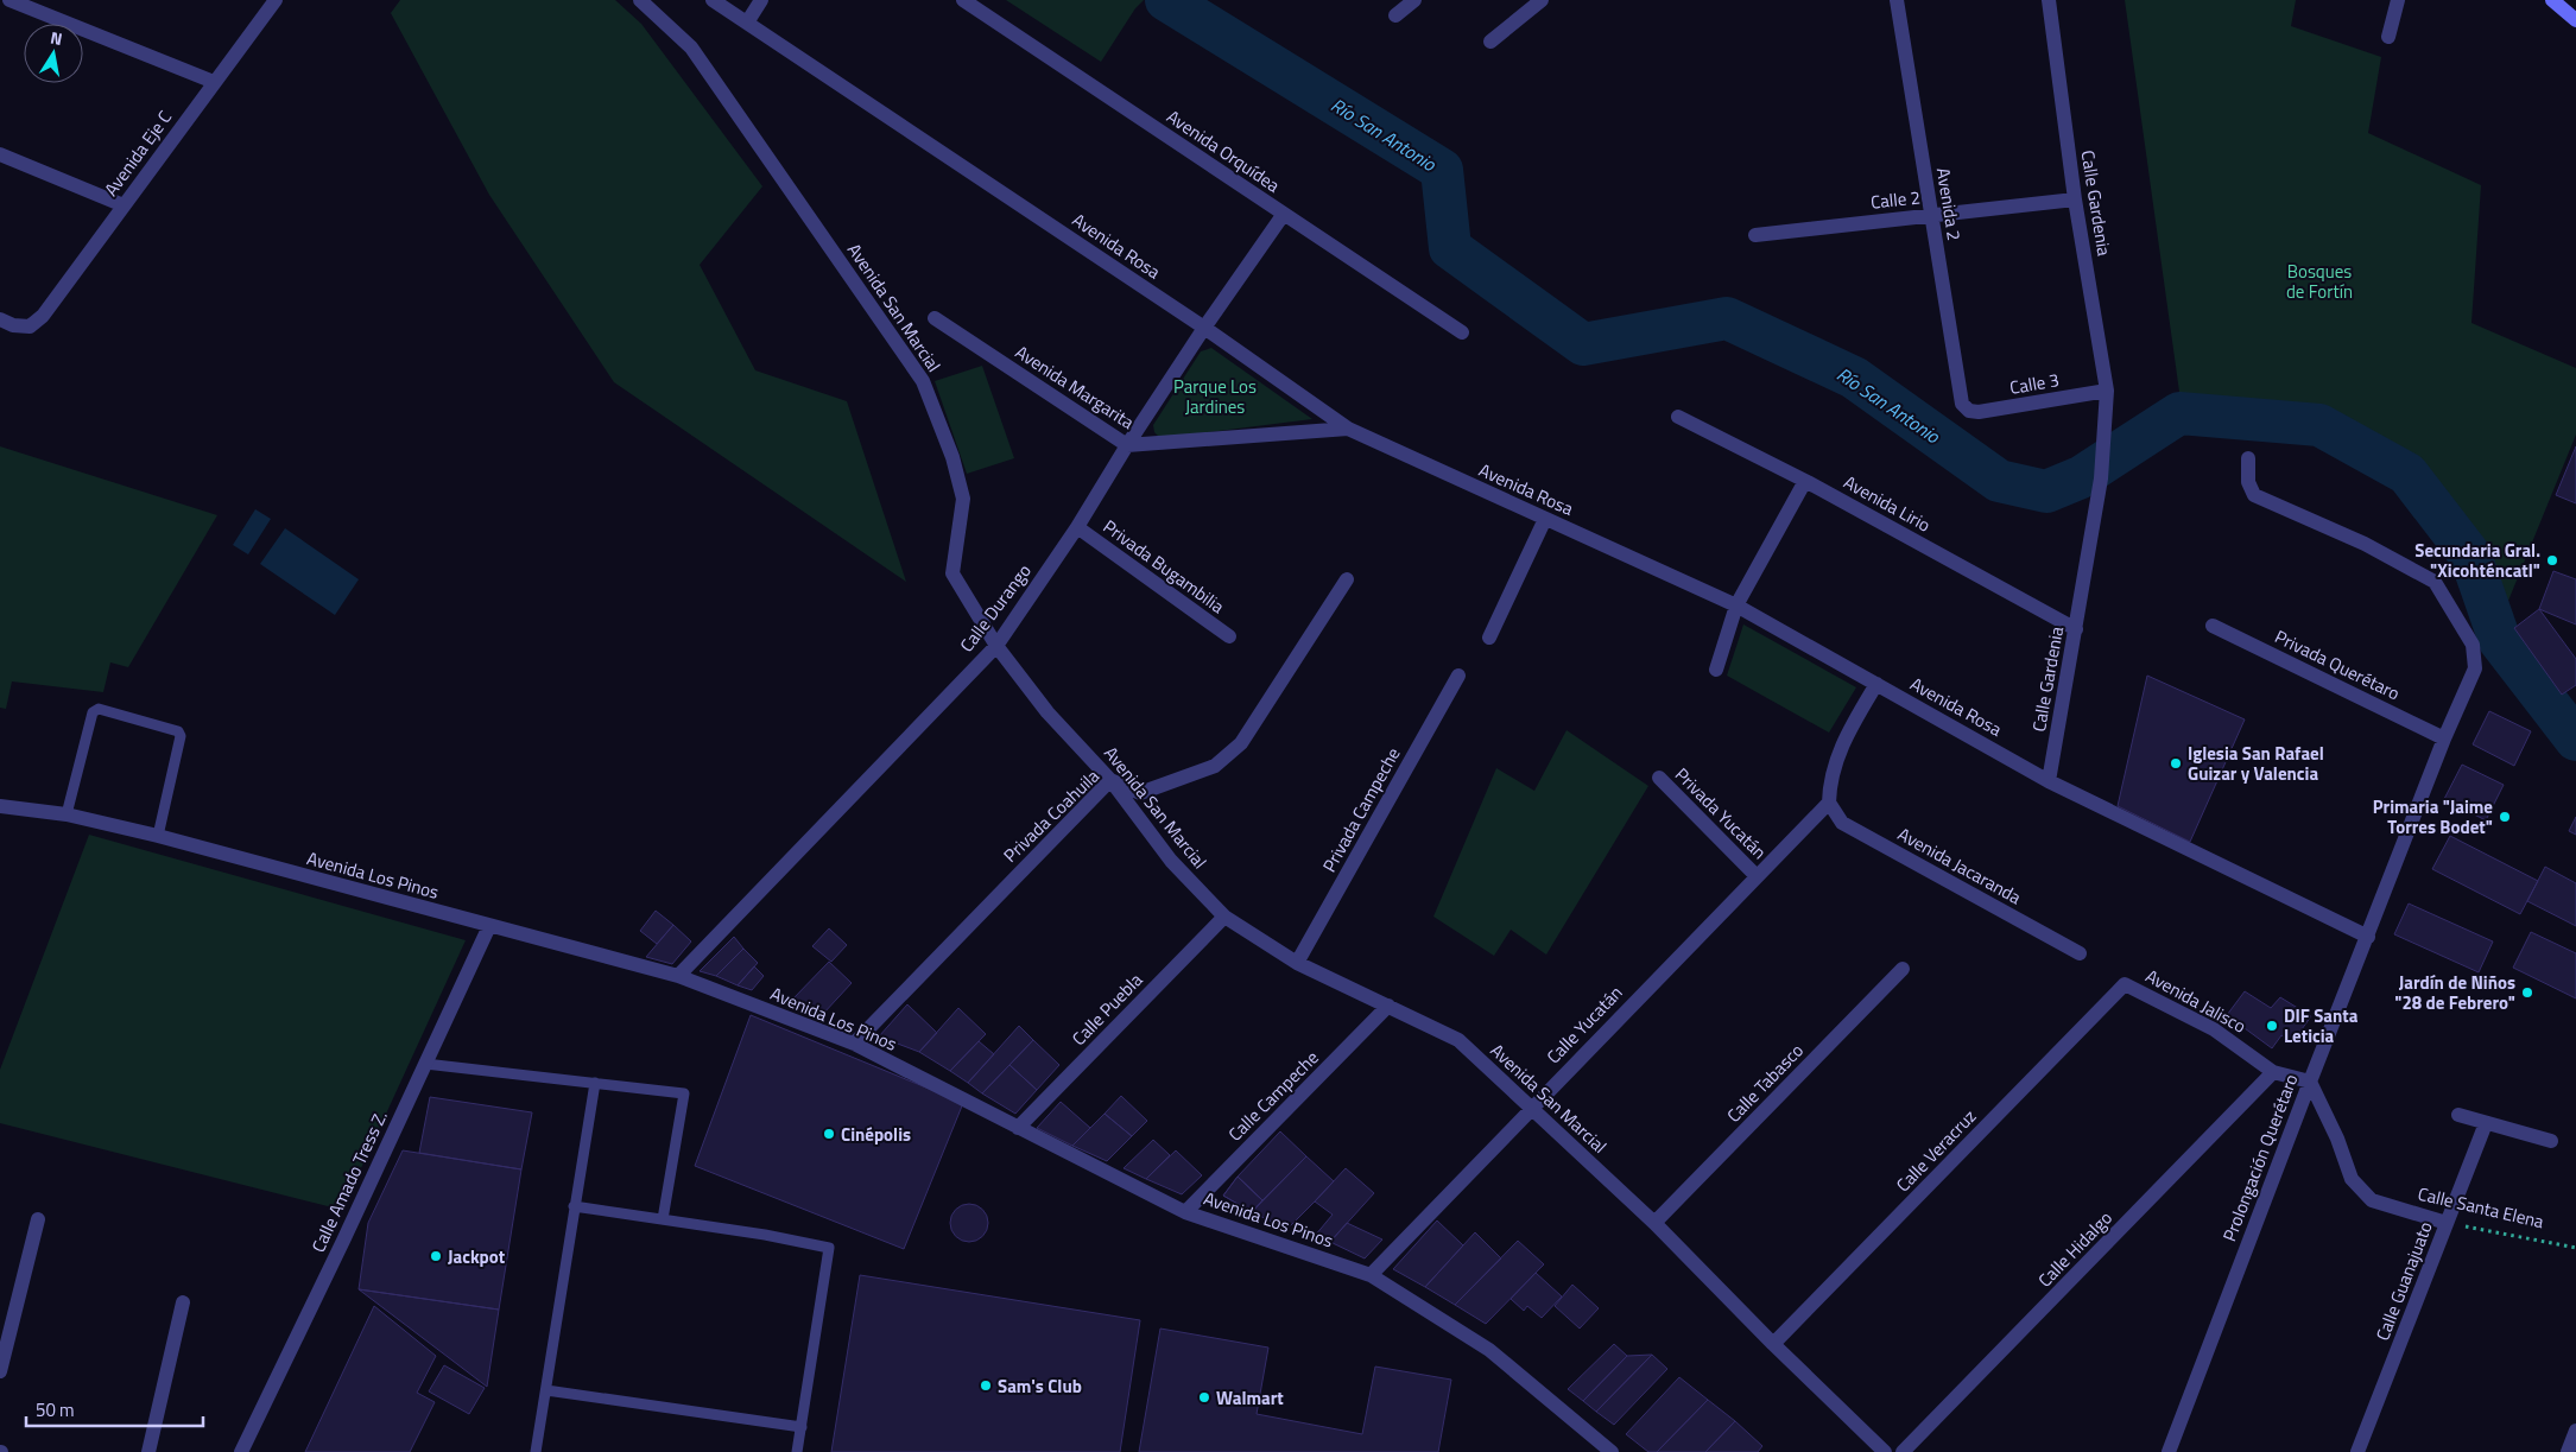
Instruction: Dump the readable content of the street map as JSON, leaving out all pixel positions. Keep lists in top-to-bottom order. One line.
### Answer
{"streets":{"street":["Avenida Orquídea","Avenida Eje C","Calle 2","Calle Gardenia","Avenida 2","Avenida Rosa","Avenida San Marcial","Calle 3","Avenida Margarita","Avenida Lirio","Privada Bugambilia","Calle Durango","Privada Querétaro","Privada Campeche","Privada Yucatán","Privada Coahuila","Avenida Jacaranda","Avenida Los Pinos","Avenida Jalisco","Calle Puebla","Calle Yucatán","Calle Tabasco","Calle Campeche","Calle Veracruz","Prolongación Querétaro","Calle Amado Tress Z.","Calle Santa Elena","Calle Hidalgo","Calle Guanajuato"]},"crossings":[["Avenida Orquídea","Calle Durango"],["Calle 2","Calle Gardenia"],["Calle 2","Avenida 2"],["Calle Gardenia","Avenida Rosa"],["Calle Gardenia","Calle 3"],["Calle Gardenia","Avenida Lirio"],["Avenida 2","Calle 3"],["Avenida Rosa","Avenida Margarita"],["Avenida Rosa","Calle Durango"],["Avenida Rosa","Prolongación Querétaro"],["Avenida San Marcial","Calle Durango"],["Avenida San Marcial","Privada Campeche"],["Avenida San Marcial","Privada Coahuila"],["Avenida San Marcial","Calle Puebla"],["Avenida San Marcial","Calle Yucatán"],["Avenida San Marcial","Calle Tabasco"],["Avenida San Marcial","Calle Campeche"],["Avenida San Marcial","Calle Veracruz"],["Avenida Margarita","Calle Durango"],["Privada Bugambilia","Calle Durango"],["Calle Durango","Avenida Los Pinos"],["Privada Querétaro","Prolongación Querétaro"],["Privada Yucatán","Calle Yucatán"],["Privada Coahuila","Avenida Los Pinos"],["Avenida Jacaranda","Calle Yucatán"],["Avenida Los Pinos","Calle Puebla"],["Avenida Los Pinos","Calle Yucatán"],["Avenida Los Pinos","Calle Campeche"],["Avenida Los Pinos","Calle Amado Tress Z."],["Avenida Jalisco","Calle Veracruz"],["Avenida Jalisco","Prolongación Querétaro"],["Avenida Jalisco","Calle Santa Elena"],["Avenida Jalisco","Calle Hidalgo"],["Prolongación Querétaro","Calle Santa Elena"],["Calle Santa Elena","Calle Guanajuato"]],"water":["Río San Antonio"],"parks":["Bosques de Fortín","Parque Los Jardines"],"places":["Secundaria Gral. \"Xicohténcatl\"","Iglesia San Rafael Guizar y Valencia","Primaria \"Jaime Torres Bodet\"","Jardín de Niños \"28 de Febrero\"","DIF Santa Leticia","Cinépolis","Jackpot","Sam's Club","Walmart"],"scale_bar":"50 m","north":"top"}
